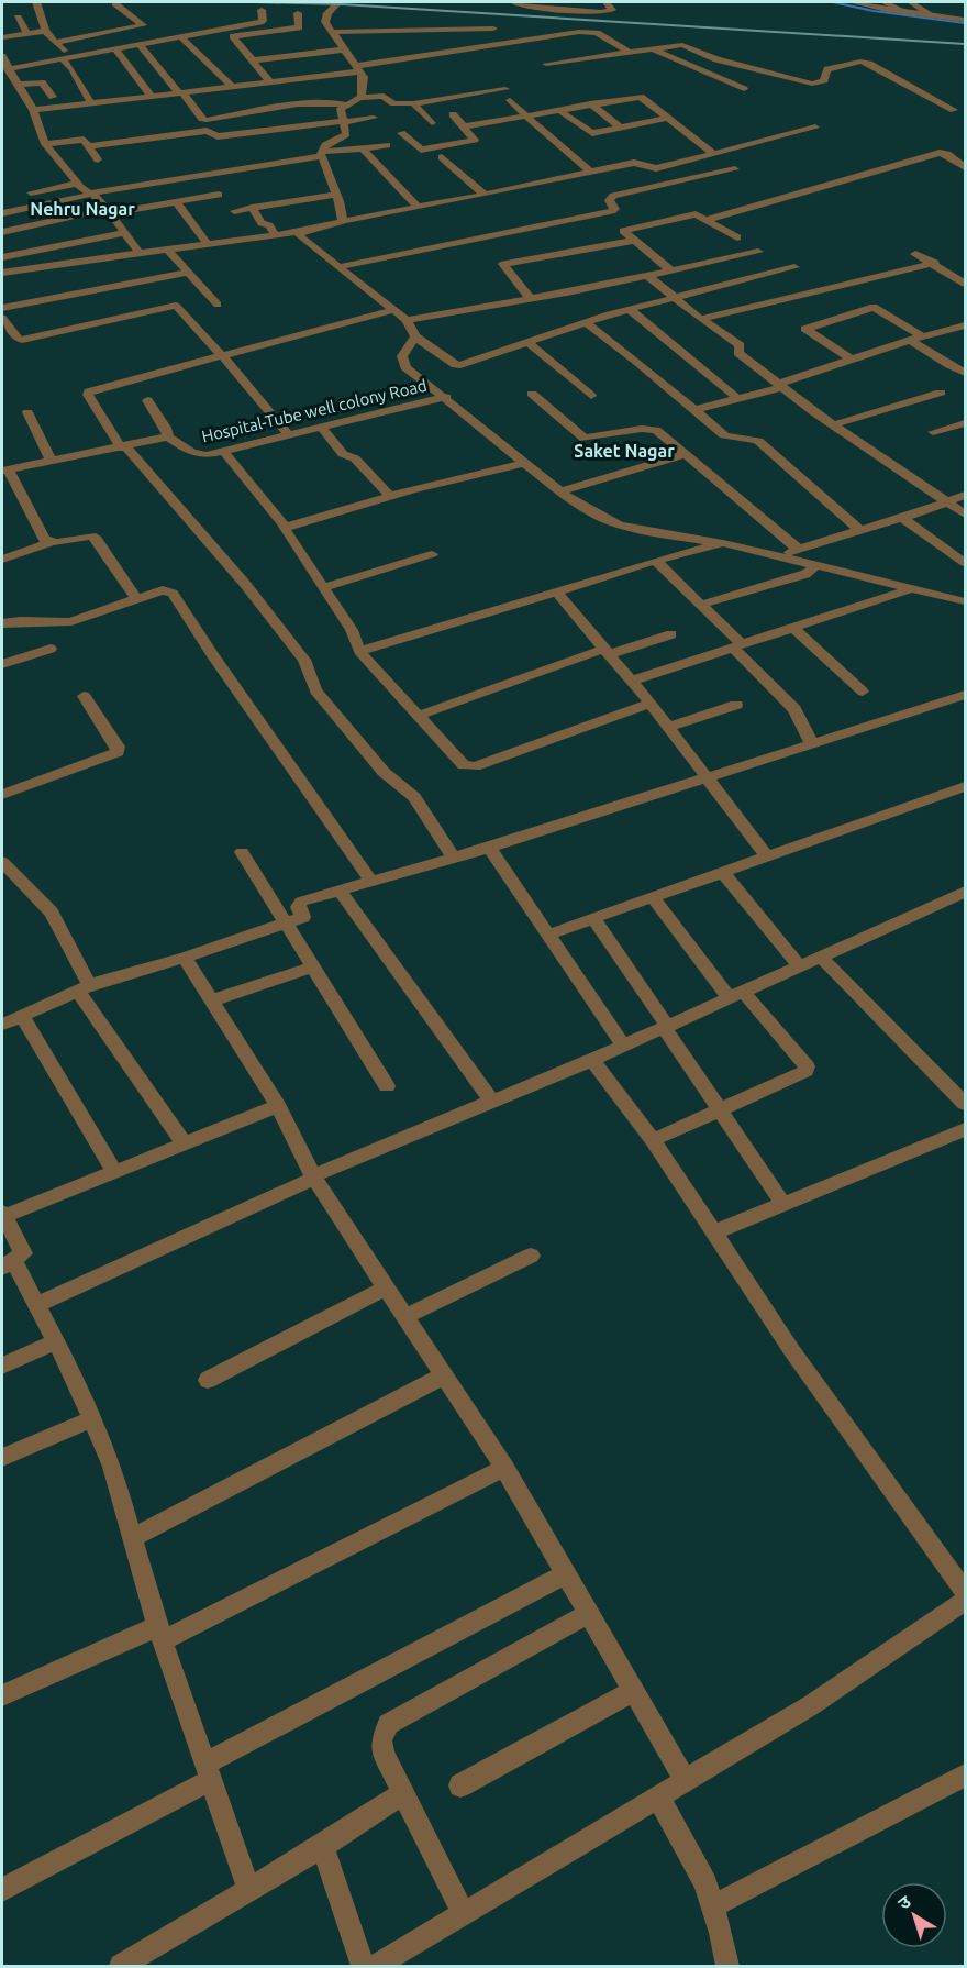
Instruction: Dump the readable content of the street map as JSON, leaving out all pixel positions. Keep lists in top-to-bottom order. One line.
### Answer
{"streets":{"street":["Hospital-Tube well colony Road"]},"districts":["Nehru Nagar","Saket Nagar"],"north":"top left"}
